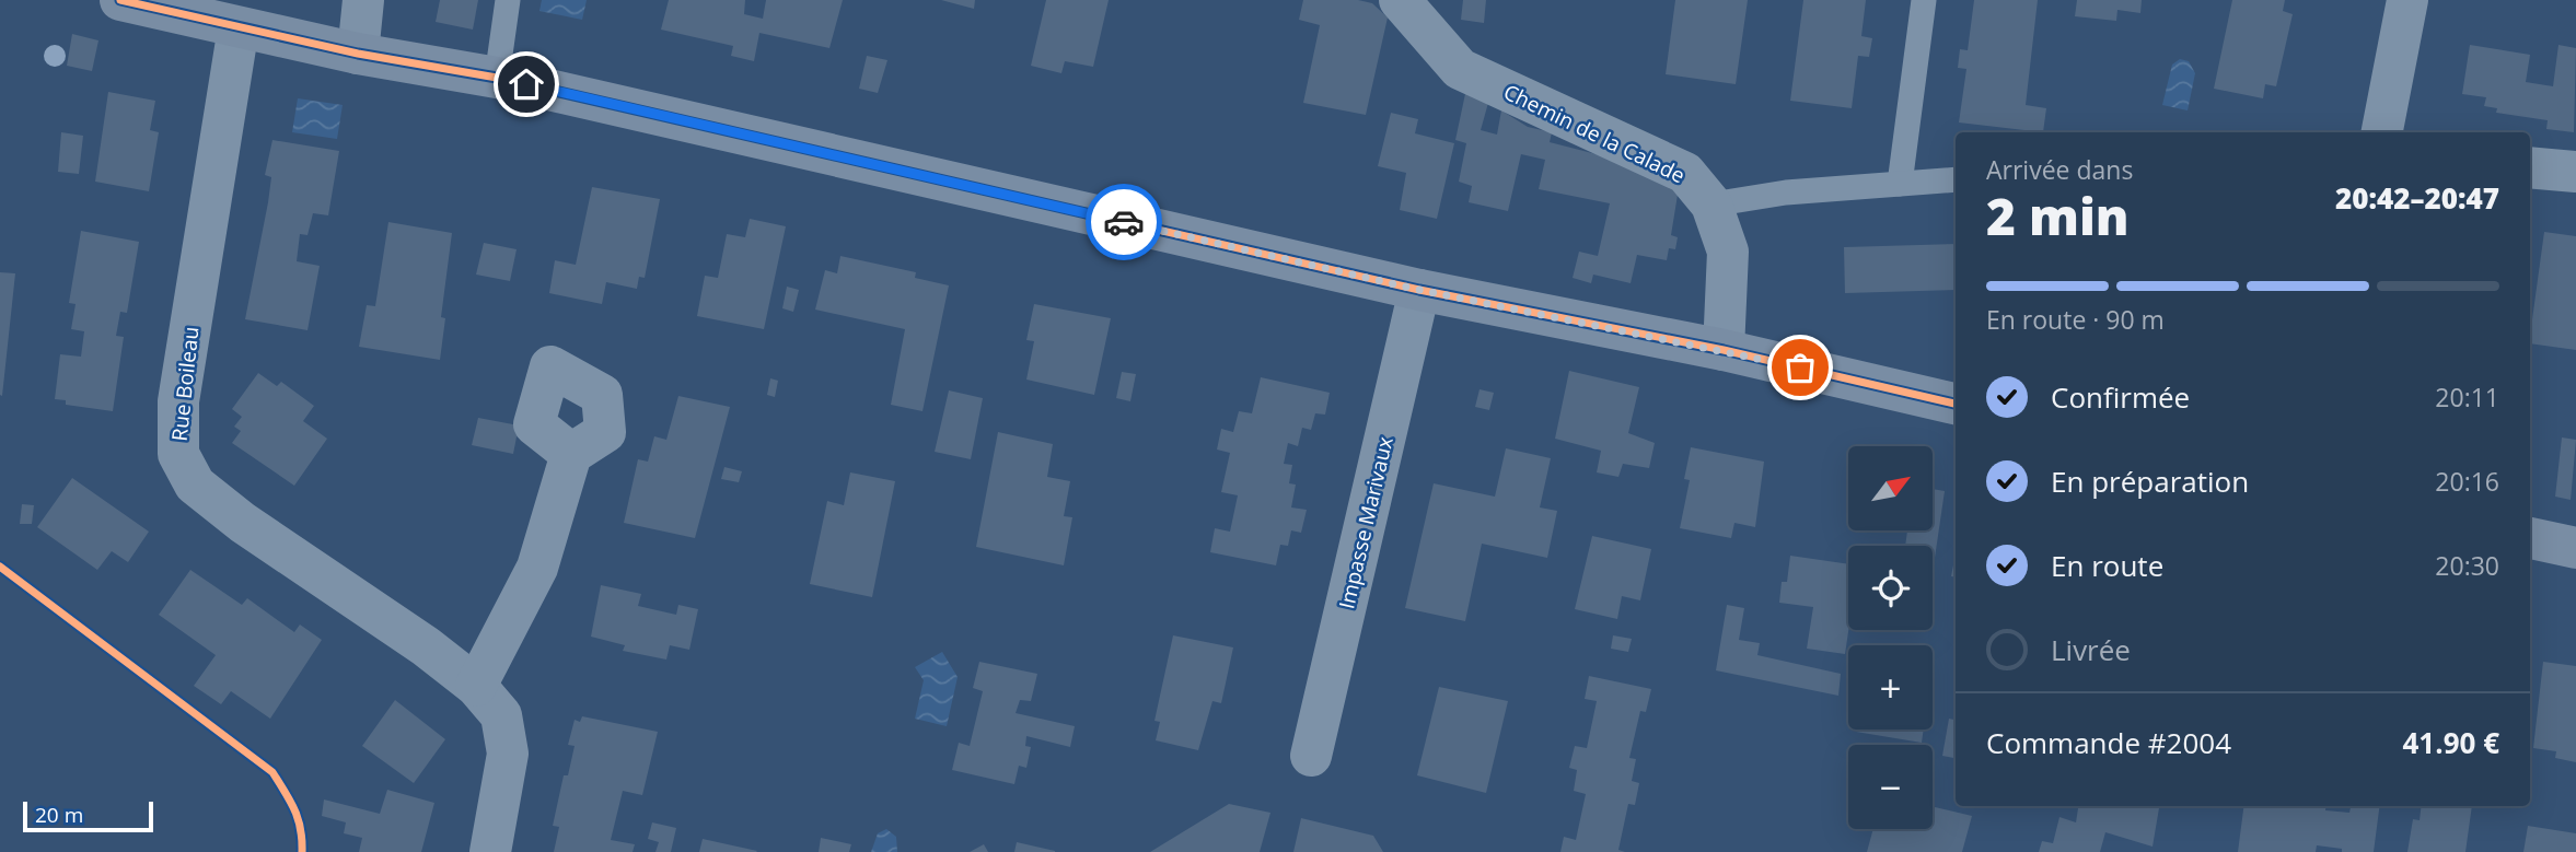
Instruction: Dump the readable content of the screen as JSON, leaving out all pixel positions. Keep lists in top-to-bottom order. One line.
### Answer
{"streets":{"street":["Chemin de la Calade","Rue Boileau","Impasse Marivaux"]},"scale_bar":"20 m","north":"top right","page":{"heading":["2 min","Arrivée dans","20:42–20:47"],"panel":["Commande #2004","41.90 €"],"bar":"En route · 90 m","list":[["Confirmée","20:11"],["En préparation","20:16"],["En route","20:30"],"Livrée"],"map_buttons":["+","−"],"scale":"20 m"}}
